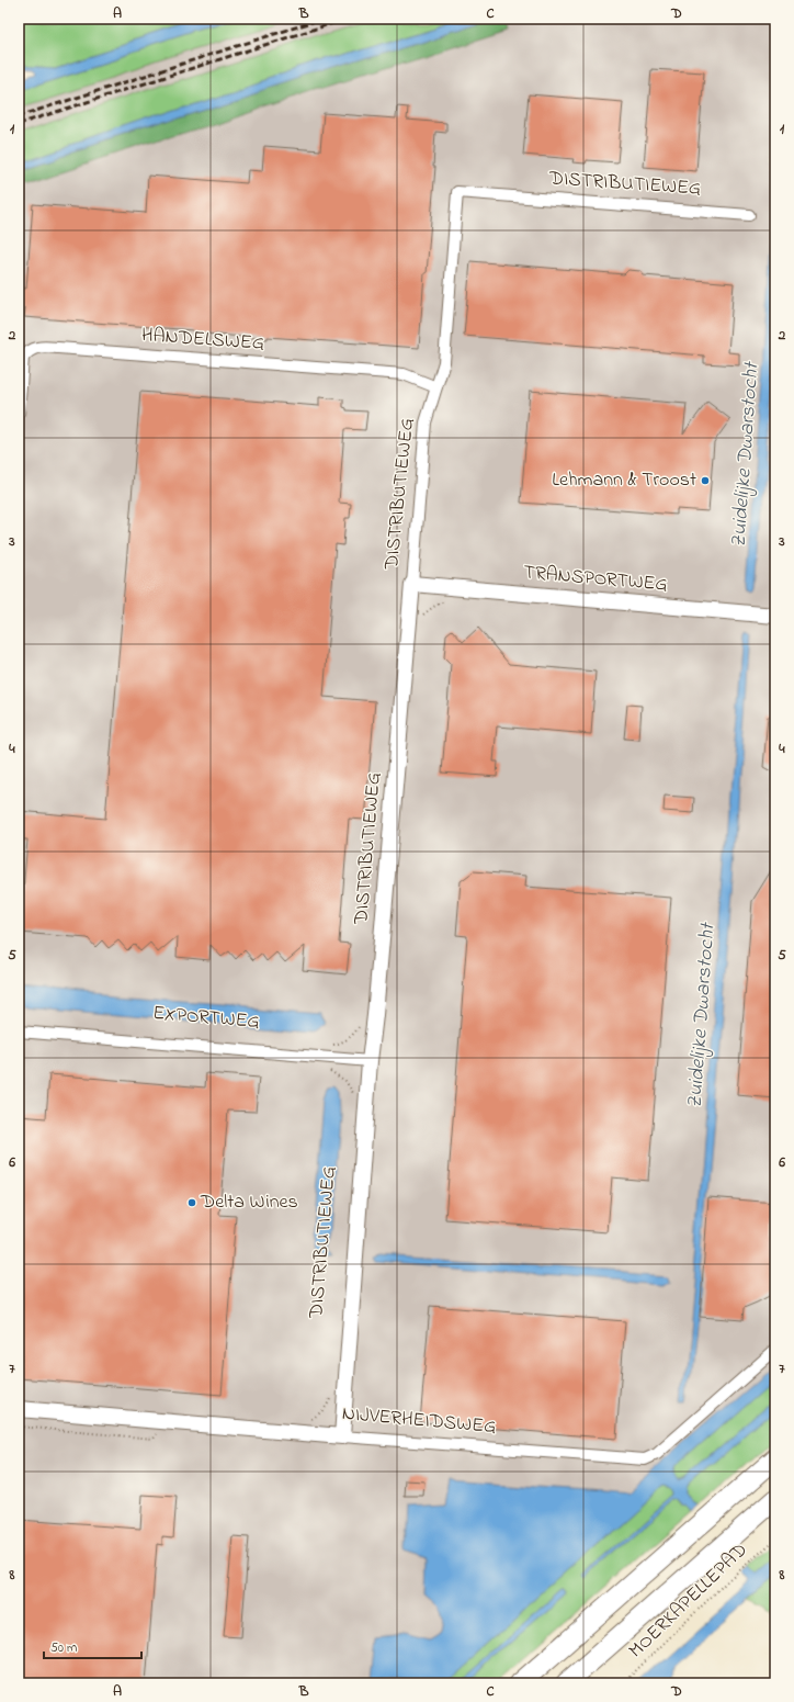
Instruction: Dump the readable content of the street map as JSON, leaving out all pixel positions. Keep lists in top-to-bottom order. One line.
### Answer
{"streets":{"street":["DISTRIBUTIEWEG","HANDELSWEG","TRANSPORTWEG","EXPORTWEG","NIJVERHEIDSWEG"],"path":["MOERKAPELLEPAD"]},"crossings":[["DISTRIBUTIEWEG","HANDELSWEG"],["DISTRIBUTIEWEG","TRANSPORTWEG"],["DISTRIBUTIEWEG","EXPORTWEG"],["DISTRIBUTIEWEG","NIJVERHEIDSWEG"]],"water":["Zuidelijke Dwarstocht"],"places":["Lehmann & Troost","Delta Wines"],"scale_bar":"50 m","grid":{"columns":["A","B","C","D"],"rows":["1","2","3","4","5","6","7","8"]}}
